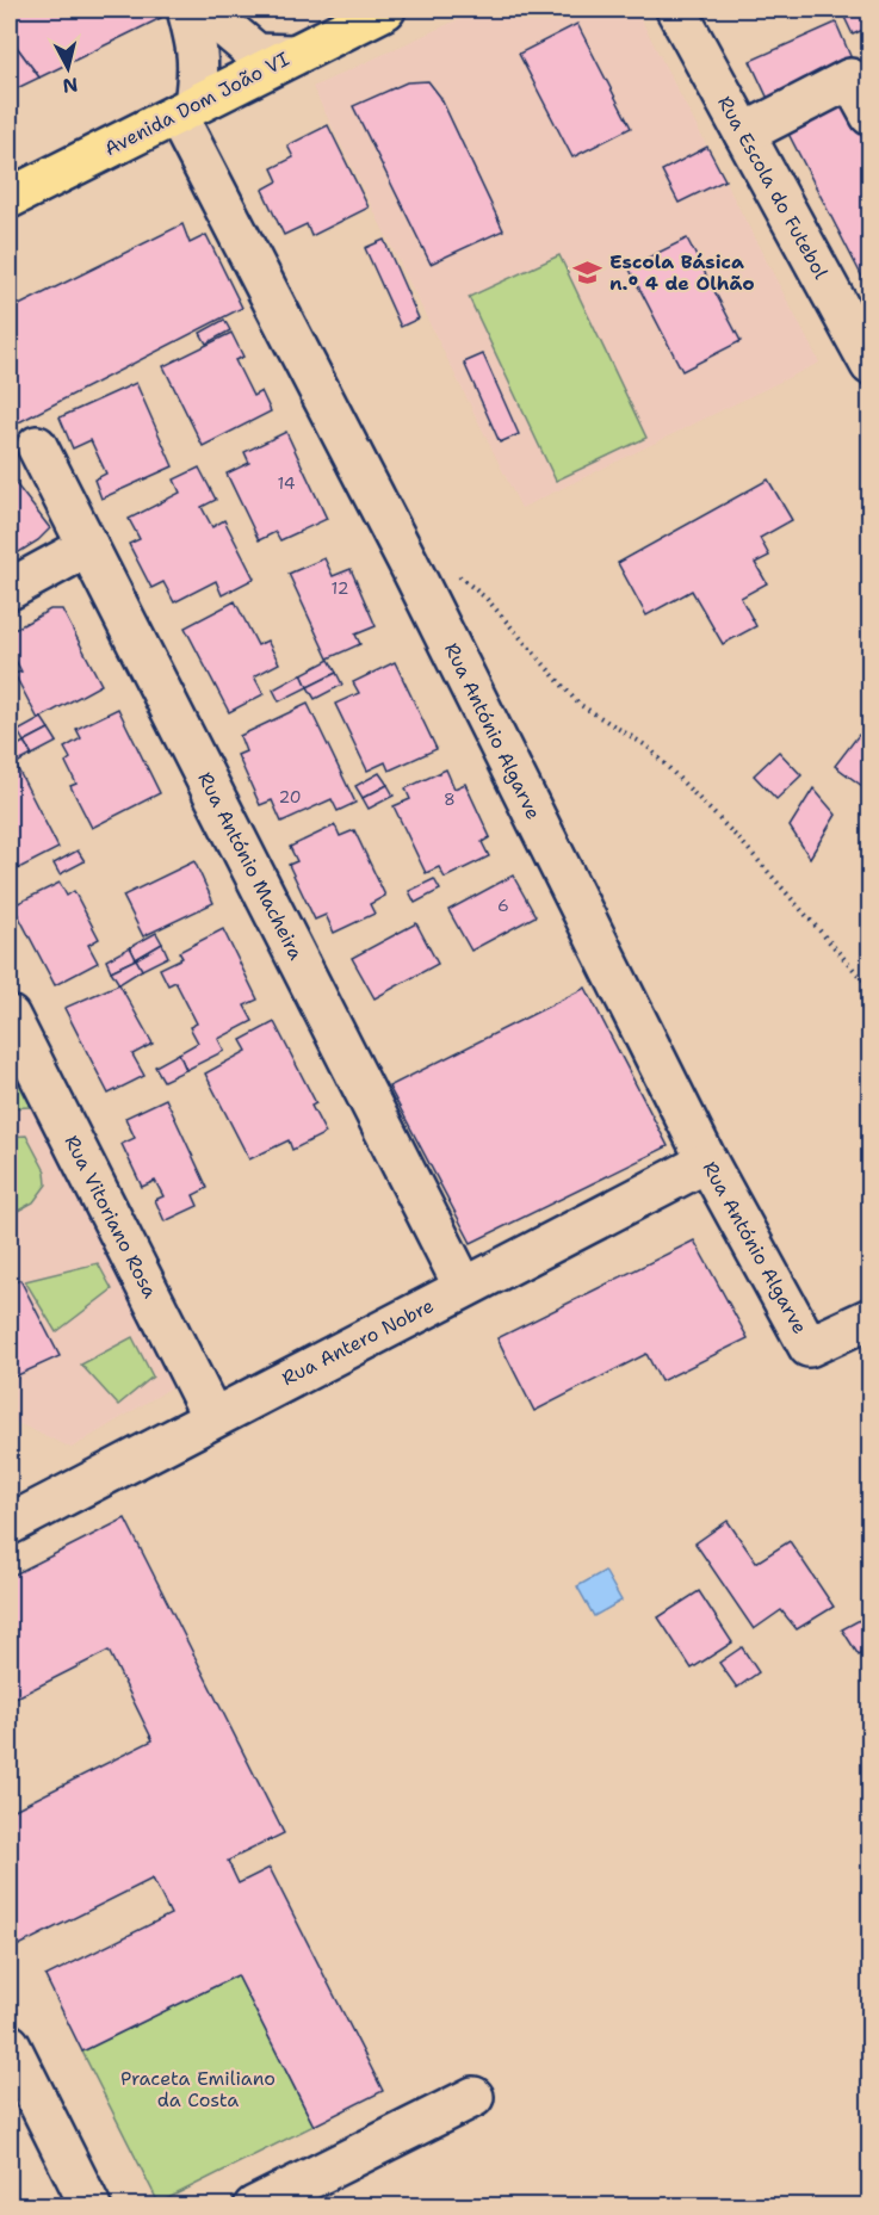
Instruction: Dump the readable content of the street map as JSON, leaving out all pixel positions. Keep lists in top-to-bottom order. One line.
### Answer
{"streets":{"main road":["Avenida Dom João VI"],"street":["Rua Escola do Futebol","Rua António Algarve","Rua António Macheira","Rua Vitoriano Rosa","Rua Antero Nobre"]},"crossings":[["Avenida Dom João VI","Rua António Algarve"],["Rua António Algarve","Rua Antero Nobre"],["Rua António Macheira","Rua Antero Nobre"],["Rua Vitoriano Rosa","Rua Antero Nobre"]],"parks":["Praceta Emiliano da Costa"],"places":{"school or university":["Escola Básica n.º 4 de Olhão"]},"house_numbers":["14","12","20","8","6"],"north":"bottom"}
